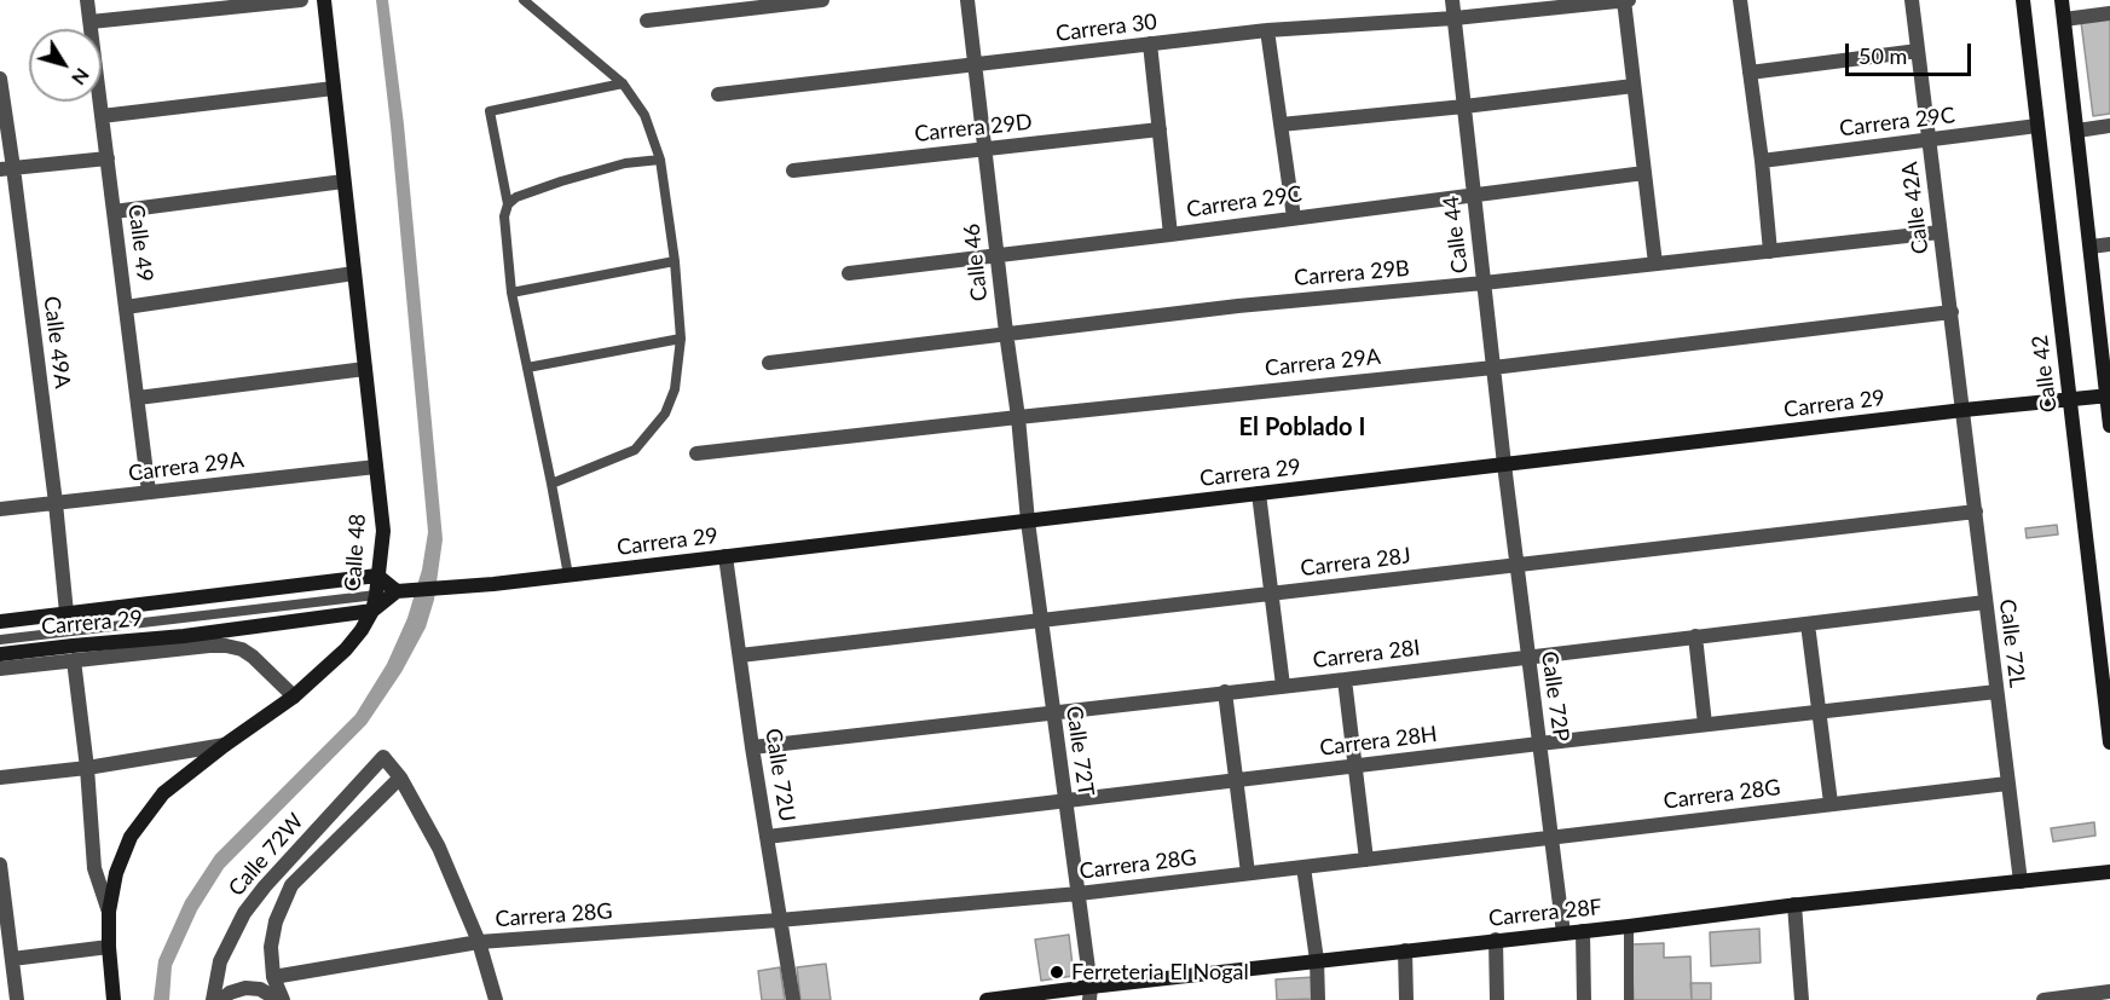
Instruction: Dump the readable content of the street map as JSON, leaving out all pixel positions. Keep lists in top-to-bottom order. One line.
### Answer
{"streets":{"street":["Carrera 30","Carrera 29C","Carrera 29D","Calle 42A","Calle 44","Calle 49","Calle 46","Carrera 29B","Calle 49A","Carrera 29A","Calle 42","Carrera 29","Calle 48","Carrera 28J","Calle 72L","Carrera 28I","Calle 72P","Carrera 28H","Calle 72T","Calle 72U","Carrera 28G","Calle 72W","Carrera 28F"]},"crossings":[["Carrera 30","Calle 44"],["Carrera 30","Calle 46"],["Carrera 29C","Calle 42A"],["Carrera 29C","Calle 44"],["Carrera 29C","Calle 46"],["Carrera 29C","Calle 42"],["Carrera 29D","Calle 46"],["Calle 42A","Carrera 29B"],["Calle 42A","Carrera 29A"],["Calle 42A","Carrera 29"],["Calle 42A","Calle 72L"],["Calle 44","Carrera 29B"],["Calle 44","Carrera 29A"],["Calle 44","Carrera 29"],["Calle 44","Calle 72P"],["Calle 49","Carrera 29A"],["Calle 46","Carrera 29B"],["Calle 46","Carrera 29A"],["Calle 46","Carrera 29"],["Calle 46","Calle 72T"],["Calle 49A","Carrera 29A"],["Calle 49A","Carrera 29"],["Carrera 29A","Calle 48"],["Calle 42","Carrera 29"],["Carrera 29","Calle 48"],["Carrera 29","Calle 72L"],["Carrera 29","Calle 72P"],["Carrera 29","Calle 72T"],["Carrera 29","Calle 72U"],["Carrera 28J","Calle 72L"],["Carrera 28J","Calle 72P"],["Carrera 28J","Calle 72T"],["Carrera 28J","Calle 72U"],["Calle 72L","Carrera 28I"],["Calle 72L","Carrera 28H"],["Calle 72L","Carrera 28G"],["Calle 72L","Carrera 28F"],["Carrera 28I","Calle 72P"],["Carrera 28I","Calle 72T"],["Carrera 28I","Calle 72U"],["Calle 72P","Carrera 28H"],["Calle 72P","Carrera 28G"],["Calle 72P","Carrera 28F"],["Carrera 28H","Calle 72T"],["Carrera 28H","Calle 72U"],["Calle 72T","Carrera 28G"],["Calle 72T","Carrera 28F"],["Calle 72U","Carrera 28G"],["Carrera 28G","Calle 72W"]],"districts":["El Poblado I"],"places":["Ferreteria El Nogal"],"scale_bar":"50 m","north":"bottom right"}
